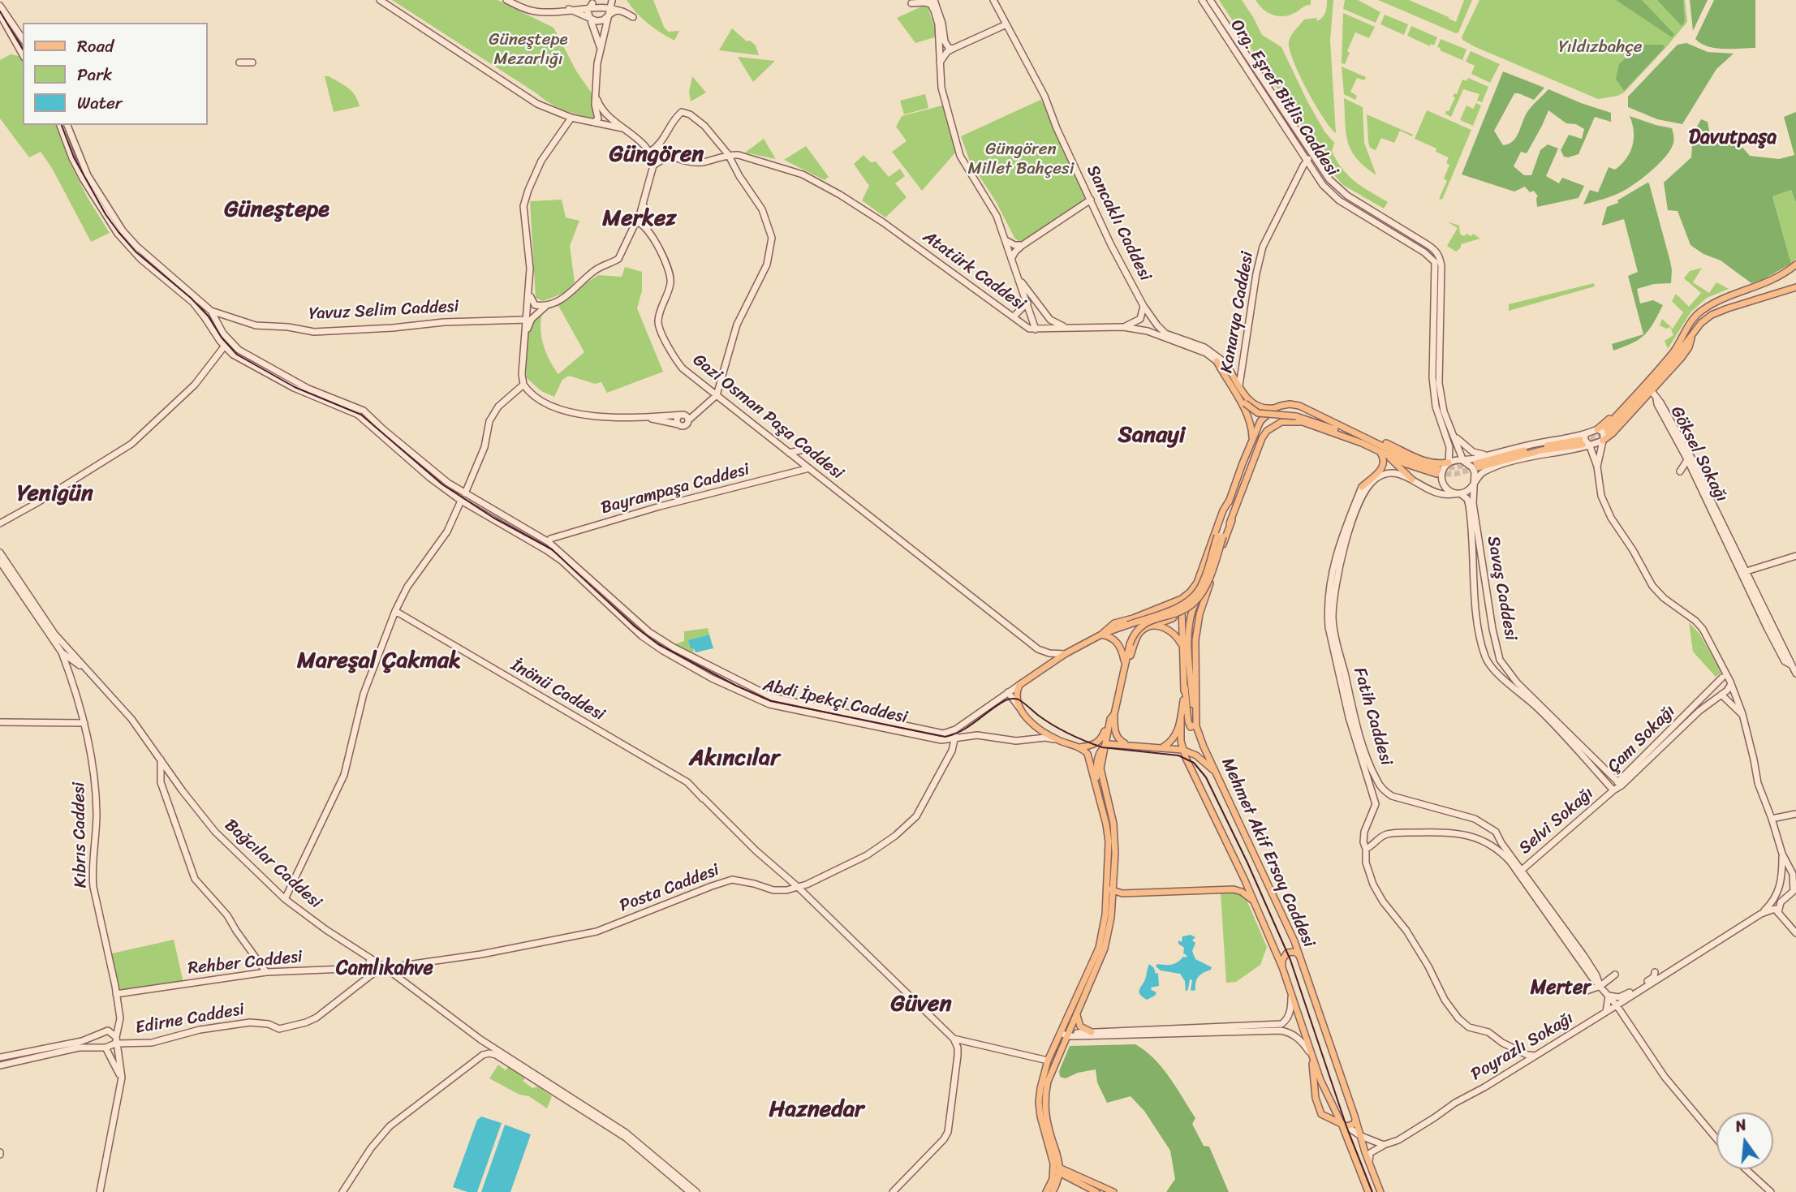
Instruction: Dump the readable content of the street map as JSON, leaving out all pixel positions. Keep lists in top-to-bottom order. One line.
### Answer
{"streets":{"main road":["Org. Eşref Bitlis Caddesi","Sancaklı Caddesi","Atatürk Caddesi","Yavuz Selim Caddesi","Kanarya Caddesi","Gazi Osman Paşa Caddesi","Göksel Sokağı","Bayrampaşa Caddesi","Savaş Caddesi","İnönü Caddesi","Abdi İpekçi Caddesi","Fatih Caddesi","Çam Sokağı","Selvi Sokağı","Kıbrıs Caddesi","Mehmet Akif Ersoy Caddesi","Bağcılar Caddesi","Posta Caddesi","Rehber Caddesi","Edirne Caddesi","Poyrazlı Sokağı"]},"crossings":[["Org. Eşref Bitlis Caddesi","Kanarya Caddesi"],["Org. Eşref Bitlis Caddesi","Savaş Caddesi"],["Org. Eşref Bitlis Caddesi","Fatih Caddesi"],["Sancaklı Caddesi","Kanarya Caddesi"],["Yavuz Selim Caddesi","Abdi İpekçi Caddesi"],["Gazi Osman Paşa Caddesi","Bayrampaşa Caddesi"],["Gazi Osman Paşa Caddesi","Abdi İpekçi Caddesi"],["Bayrampaşa Caddesi","Abdi İpekçi Caddesi"],["Savaş Caddesi","Fatih Caddesi"],["Savaş Caddesi","Çam Sokağı"],["Savaş Caddesi","Selvi Sokağı"],["İnönü Caddesi","Posta Caddesi"],["Abdi İpekçi Caddesi","Posta Caddesi"],["Fatih Caddesi","Selvi Sokağı"],["Fatih Caddesi","Poyrazlı Sokağı"],["Çam Sokağı","Selvi Sokağı"],["Kıbrıs Caddesi","Bağcılar Caddesi"],["Kıbrıs Caddesi","Rehber Caddesi"],["Bağcılar Caddesi","Posta Caddesi"],["Bağcılar Caddesi","Rehber Caddesi"],["Bağcılar Caddesi","Edirne Caddesi"]],"districts":["Davutpaşa","Güngören","Güneştepe","Merkez","Sanayi","Yenigün","Mareşal Çakmak","Akıncılar","Camlıkahve","Merter","Güven","Haznedar"],"parks":["Güneştepe Mezarlığı","Yıldızbahçe","Güngören Millet Bahçesi"],"legend":["Road","Park","Water"],"north":"top"}
